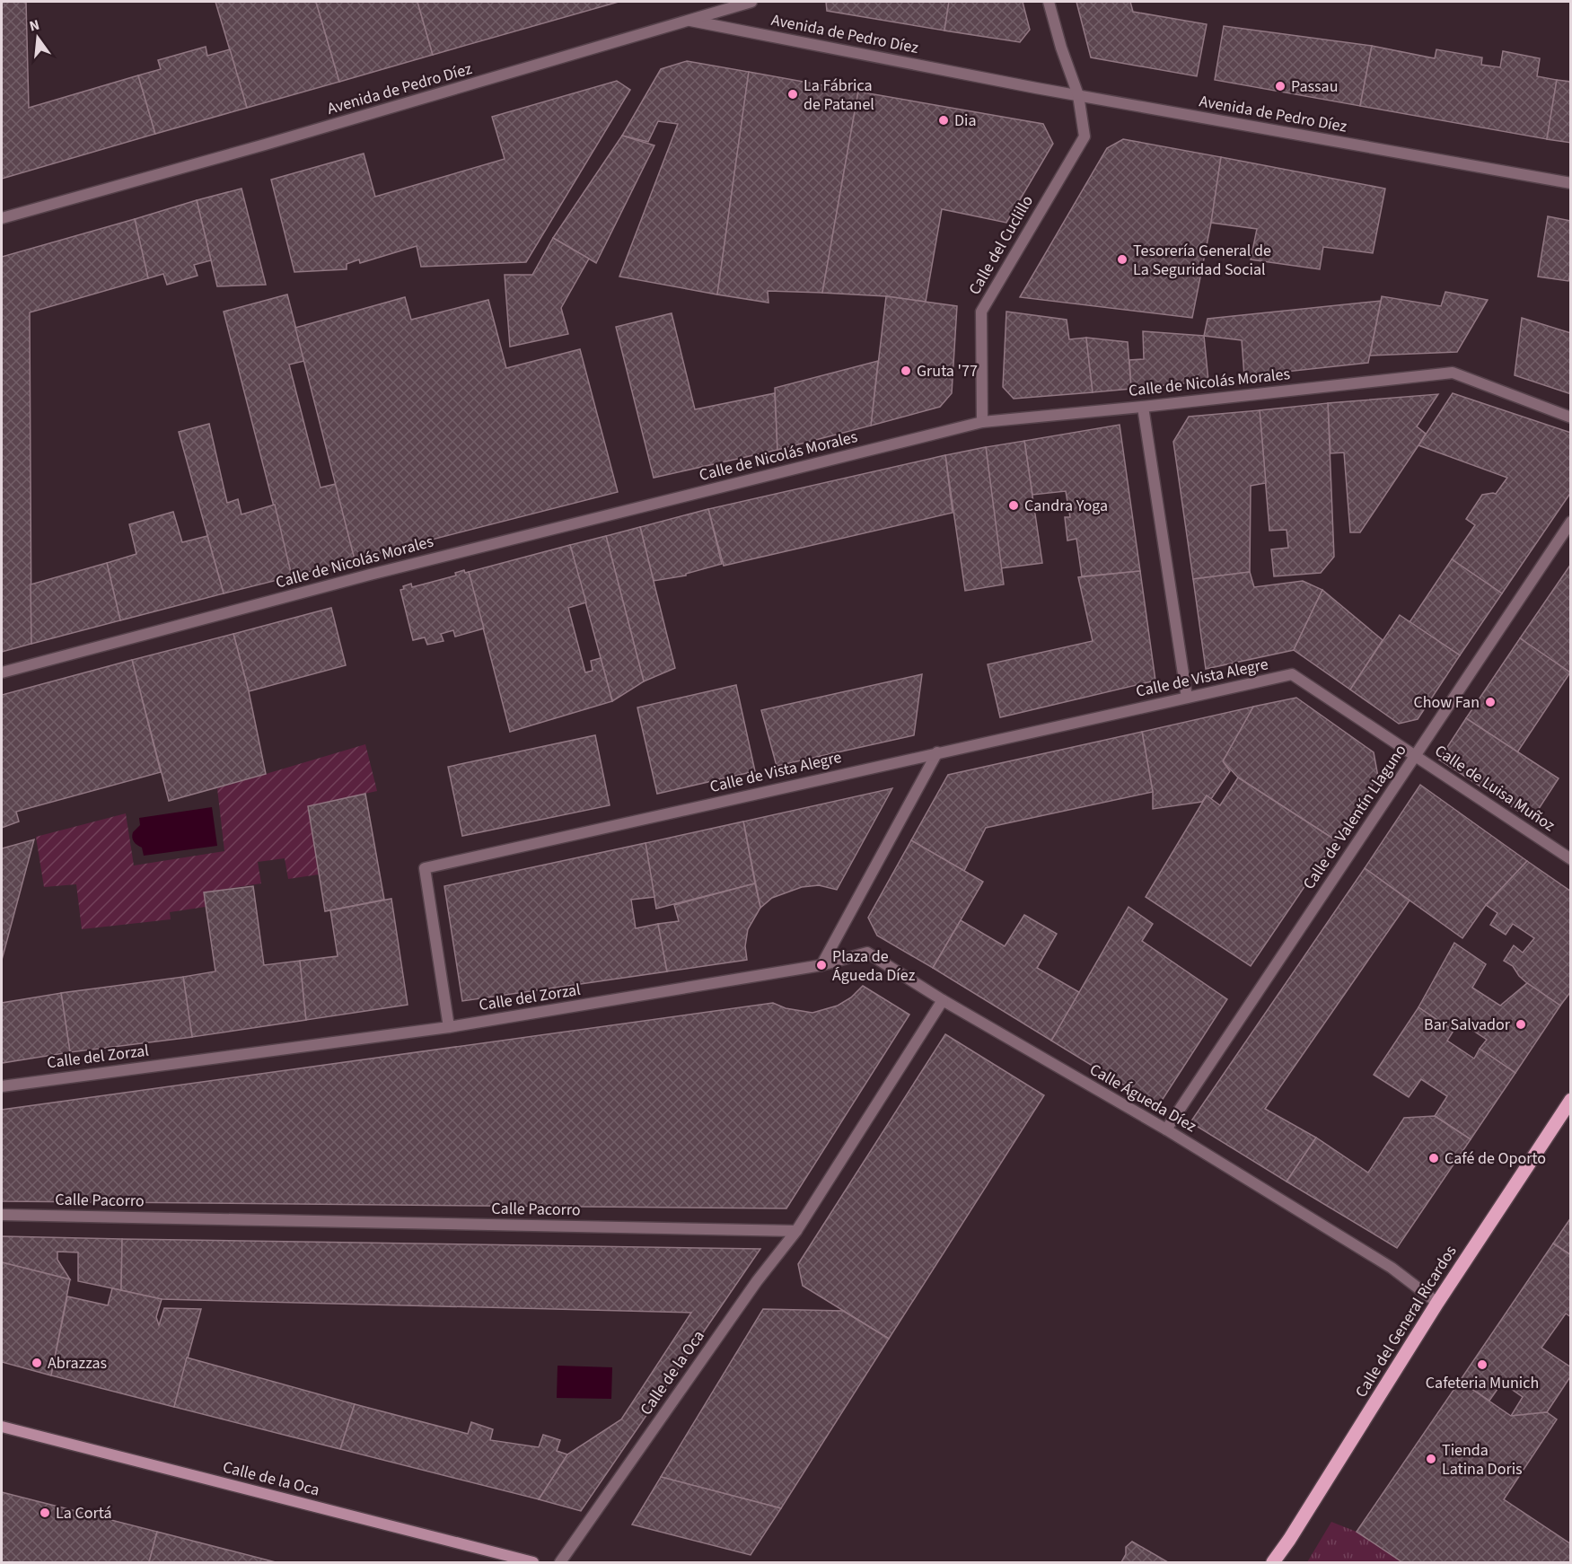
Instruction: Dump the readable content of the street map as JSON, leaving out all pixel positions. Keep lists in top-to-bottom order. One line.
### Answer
{"streets":{"main road":["Calle del General Ricardos","Calle de la Oca"],"street":["Avenida de Pedro Díez","Calle del Cuclillo","Calle de Nicolás Morales","Calle de Vista Alegre","Calle de Luisa Muñoz","Calle de Valentín Llaguno","Calle del Zorzal","Calle Águeda Díez","Calle Pacorro"]},"crossings":[["Avenida de Pedro Díez","Calle del Cuclillo"],["Calle del Cuclillo","Calle de Nicolás Morales"],["Calle de Vista Alegre","Calle de Luisa Muñoz"],["Calle de Vista Alegre","Calle del Zorzal"],["Calle de Luisa Muñoz","Calle de Valentín Llaguno"],["Calle de Valentín Llaguno","Calle Águeda Díez"],["Calle del Zorzal","Calle Águeda Díez"],["Calle Águeda Díez","Calle del General Ricardos"],["Calle Pacorro","Calle de la Oca"]],"places":["Passau","La Fábrica de Patanel","Dia","Tesorería General de La Seguridad Social","Gruta '77","Candra Yoga","Chow Fan","Plaza de Águeda Díez","Bar Salvador","Café de Oporto","Abrazzas","Cafeteria Munich","Tienda Latina Doris","La Cortá"],"north":"top"}
